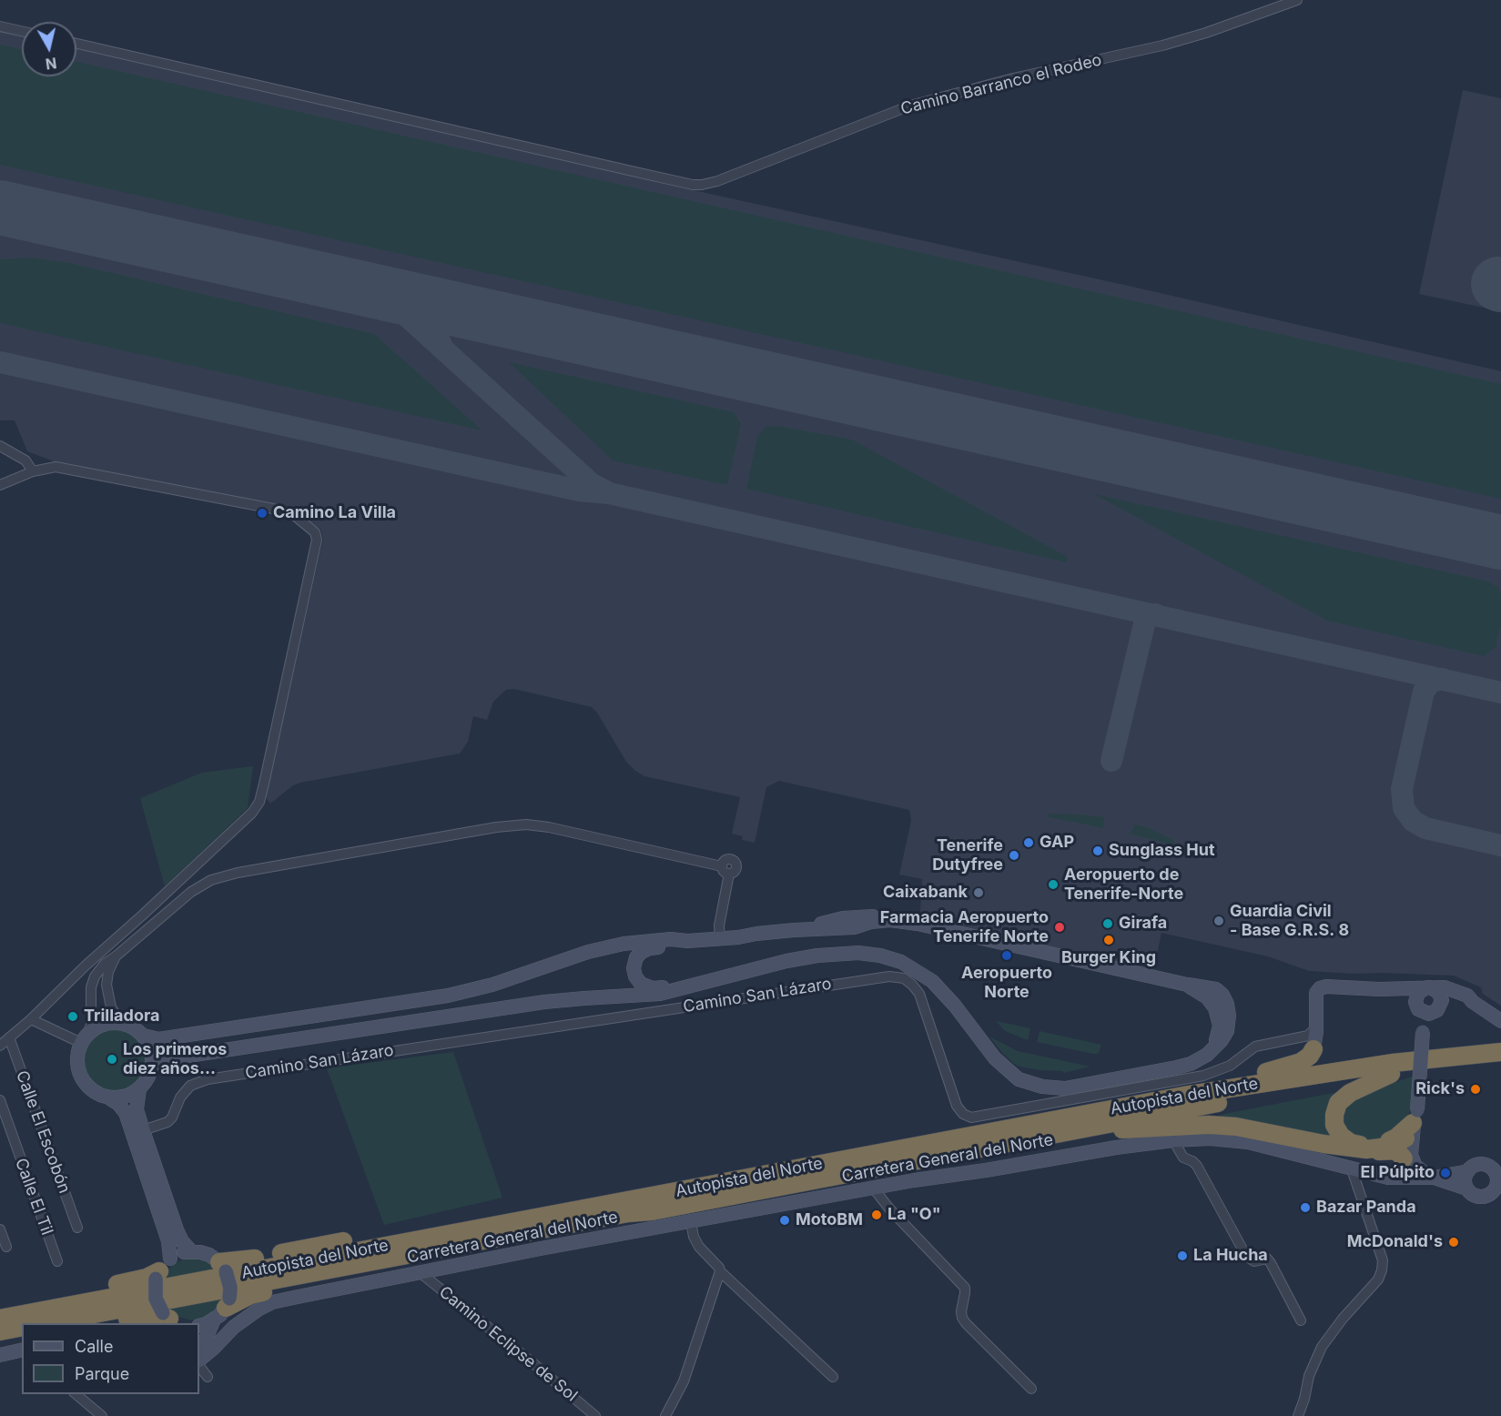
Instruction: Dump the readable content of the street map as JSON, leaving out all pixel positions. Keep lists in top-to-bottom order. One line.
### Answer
{"streets":{"highway":["Autopista del Norte"],"main road":["Carretera General del Norte"],"street":["Camino Barranco el Rodeo","Camino San Lázaro","Calle El Escobón","Calle El Til","Camino Eclipse de Sol"]},"crossings":[["Carretera General del Norte","Camino Eclipse de Sol"]],"places":["Camino La Villa","GAP","Sunglass Hut","Tenerife Dutyfree","Aeropuerto de Tenerife-Norte","Caixabank","Guardia Civil - Base G.R.S. 8","Girafa","Farmacia Aeropuerto Tenerife Norte","Burger King","Aeropuerto Norte","Trilladora","Los primeros diez años...","Rick's","El Púlpito","Bazar Panda","La \"O\"","MotoBM","McDonald's","La Hucha"],"legend":["Calle","Parque"],"north":"bottom"}
